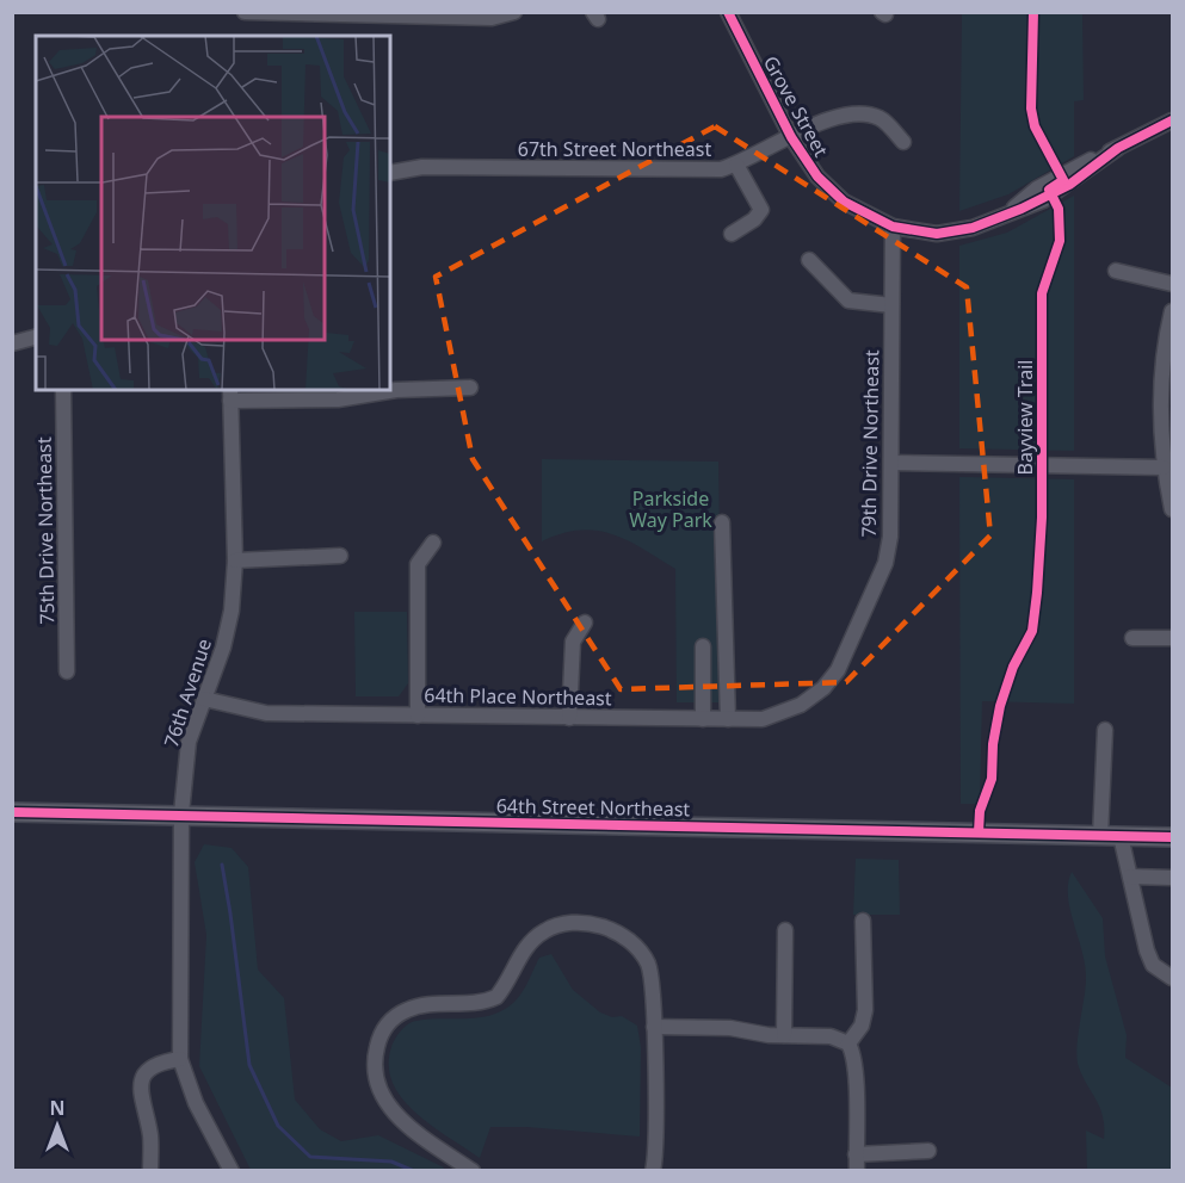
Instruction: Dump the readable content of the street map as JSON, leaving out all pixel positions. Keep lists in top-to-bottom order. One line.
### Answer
{"streets":{"main road":["64th Street Northeast"],"street":["Grove Street","67th Street Northeast","79th Drive Northeast","75th Drive Northeast","76th Avenue","64th Place Northeast"],"cycle path":["Bayview Trail"]},"crossings":[["Grove Street","67th Street Northeast"],["Grove Street","79th Drive Northeast"],["79th Drive Northeast","64th Place Northeast"],["76th Avenue","64th Place Northeast"],["76th Avenue","64th Street Northeast"]],"parks":["Parkside Way Park"],"north":"top"}
